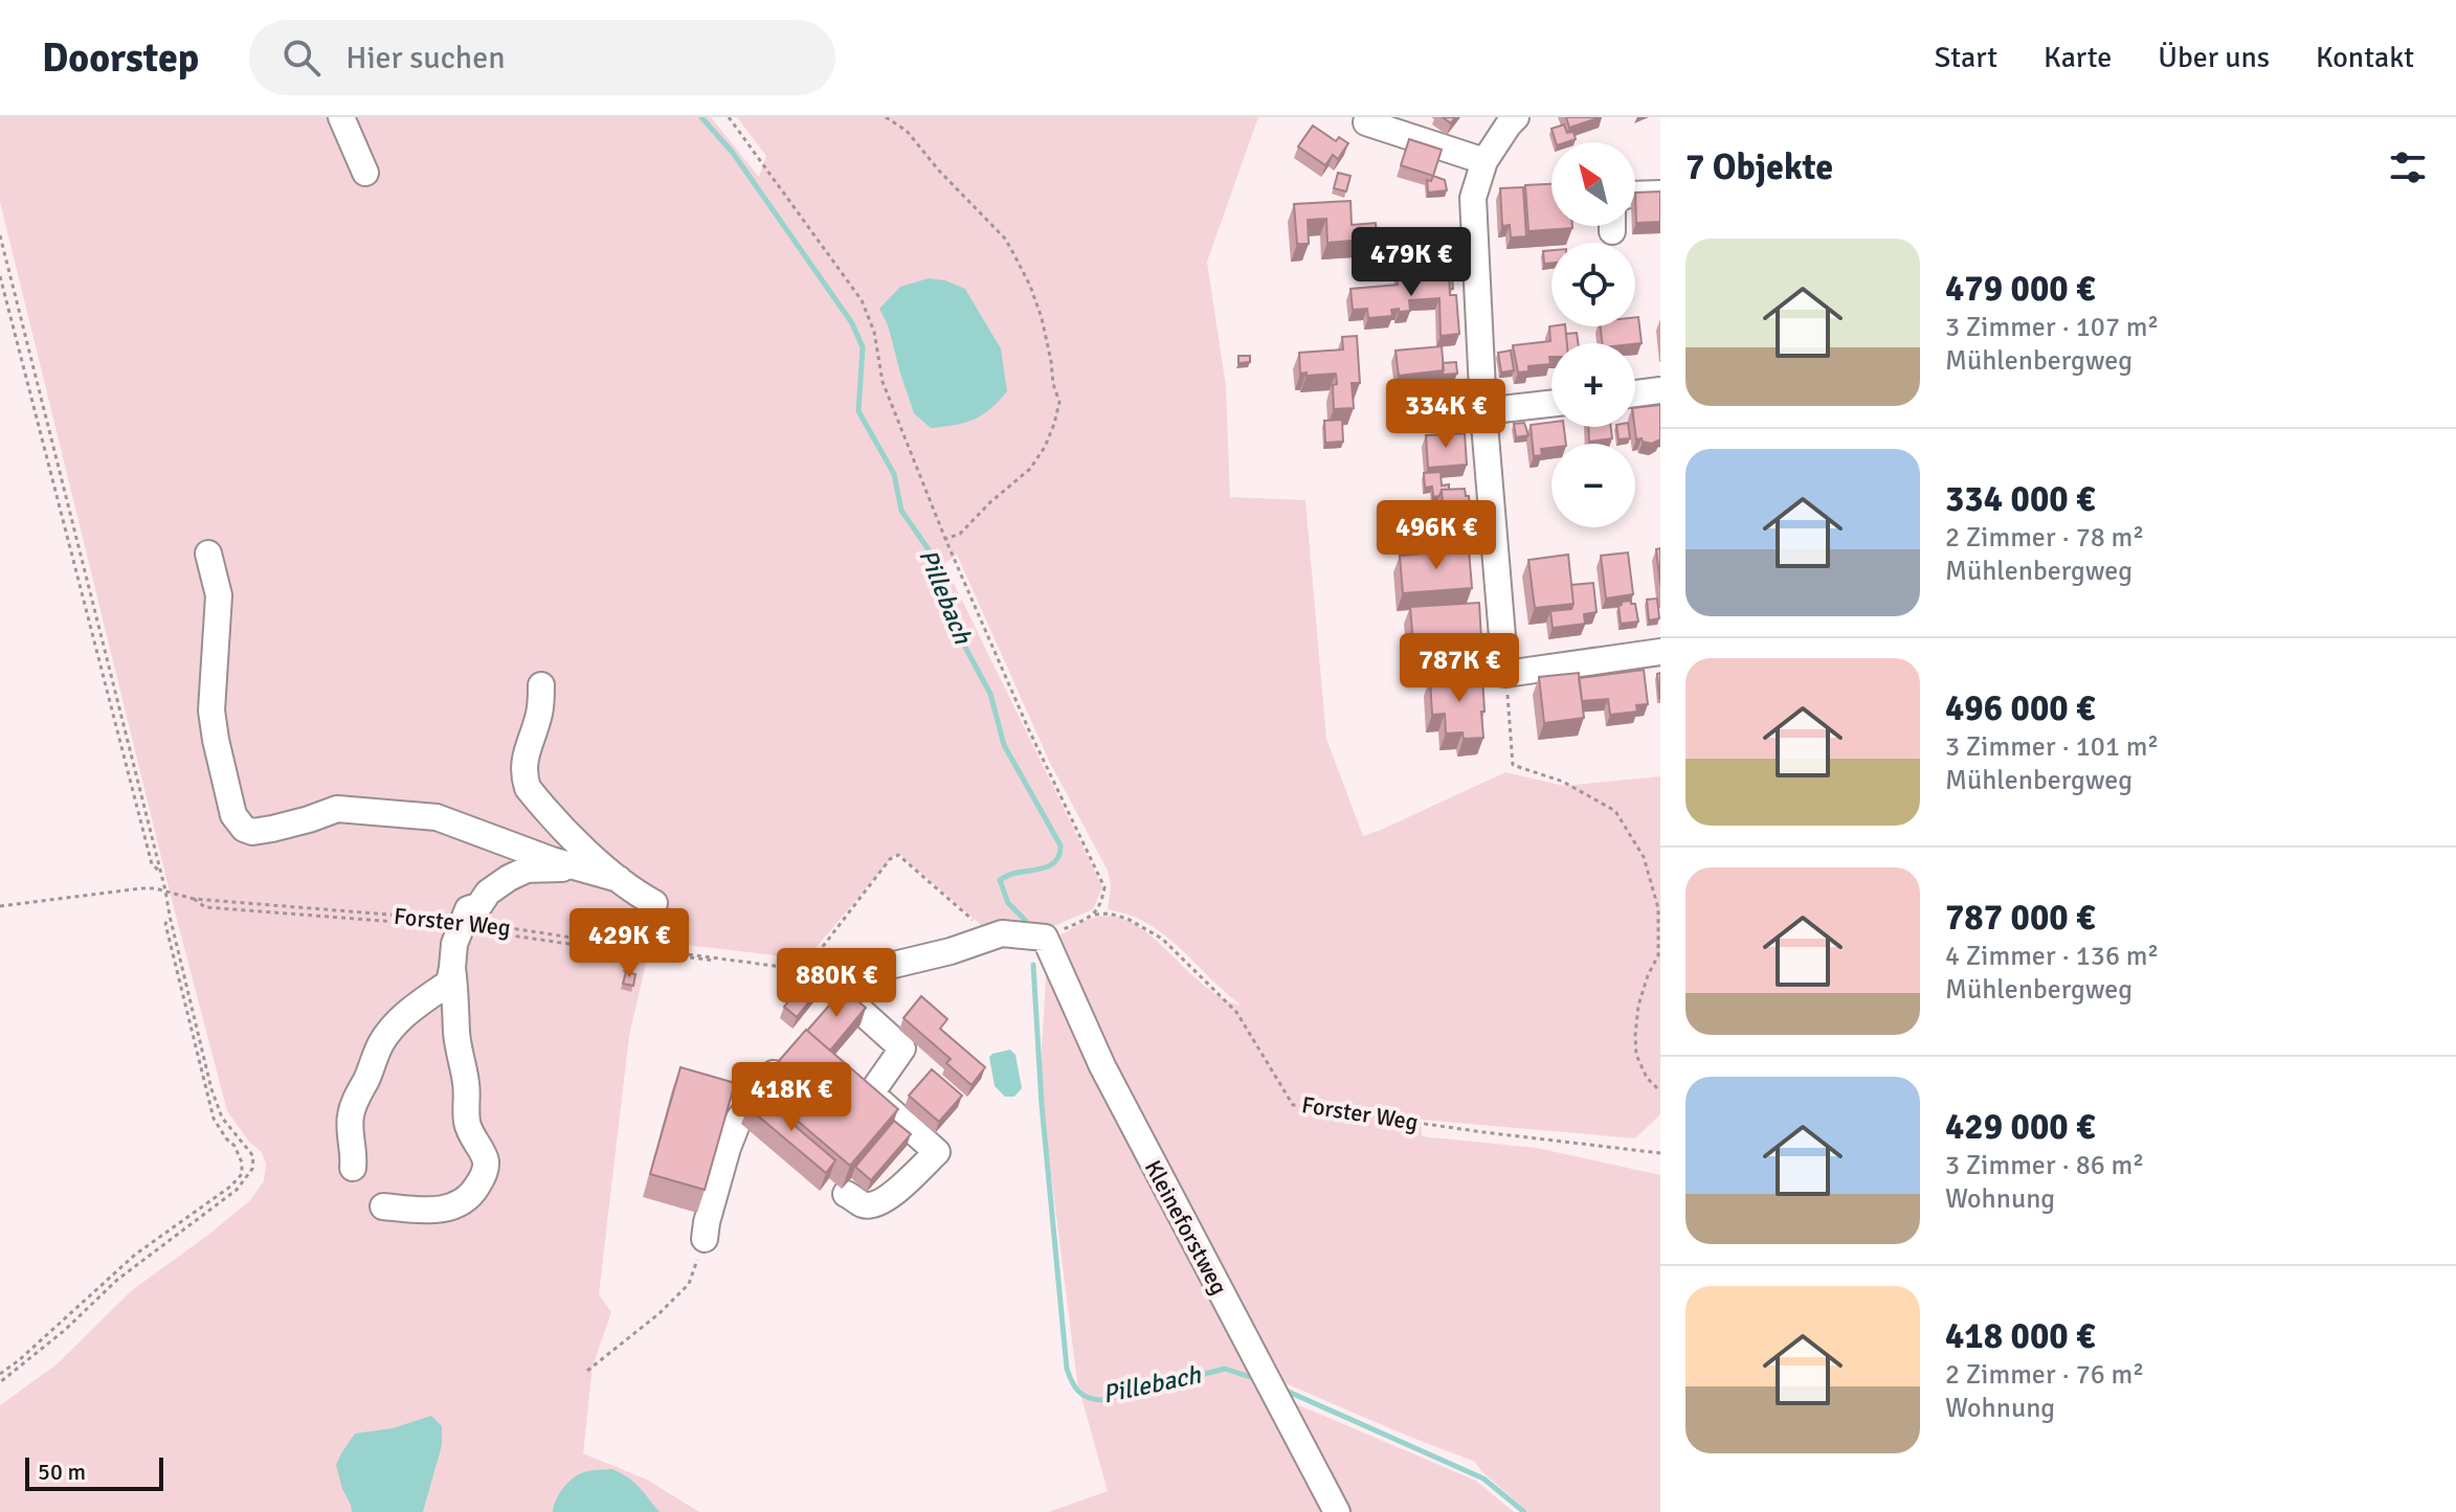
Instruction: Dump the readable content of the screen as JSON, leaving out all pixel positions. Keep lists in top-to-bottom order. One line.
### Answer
{"streets":{"street":["Kleineforstweg"],"path":["Forster Weg"]},"water":["Pillebach"],"scale_bar":"50 m","north":"top left","page":{"header":"Doorstep","search":"Hier suchen","nav":["Start","Karte","Über uns","Kontakt"],"heading":"7 Objekte","map_buttons":["+","−"],"list":[{"name":"479 000 €","note":"3 Zimmer · 107 m² · Mühlenbergweg"},{"name":"334 000 €","note":"2 Zimmer · 78 m² · Mühlenbergweg"},{"name":"496 000 €","note":"3 Zimmer · 101 m² · Mühlenbergweg"},{"name":"787 000 €","note":"4 Zimmer · 136 m² · Mühlenbergweg"},{"name":"429 000 €","note":"3 Zimmer · 86 m² · Wohnung"},{"name":"418 000 €","note":"2 Zimmer · 76 m² · Wohnung"}],"price":["479K €","334K €","496K €","787K €","429K €","880K €","418K €"],"scale":"50 m"}}
